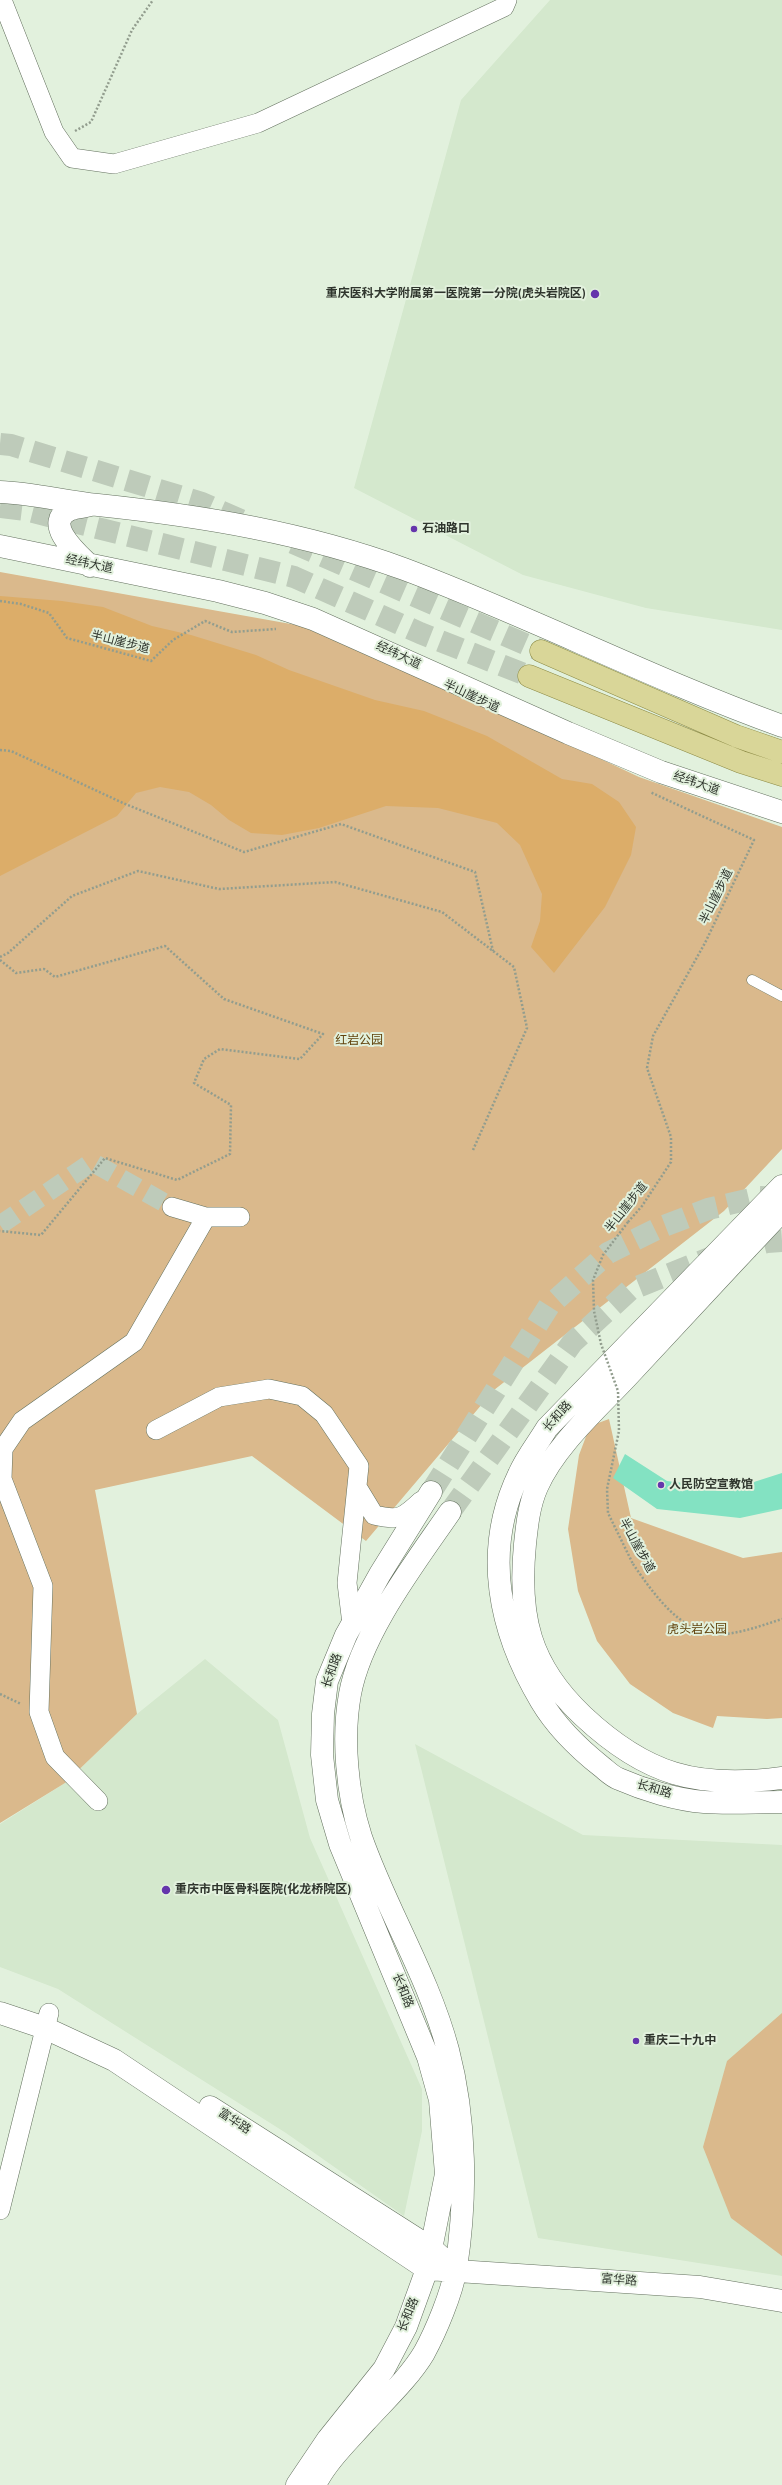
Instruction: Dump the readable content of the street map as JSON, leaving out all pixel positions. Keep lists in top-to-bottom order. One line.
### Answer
{"streets":{"main road":["经纬大道","长和路","富华路"],"path":["半山崖步道"]},"crossings":[["长和路","富华路"]],"parks":["红岩公园","虎头岩公园"],"places":["重庆医科大学附属第一医院第一分院(虎头岩院区)","石油路口","人民防空宣教馆","重庆市中医骨科医院(化龙桥院区)","重庆二十九中"]}
